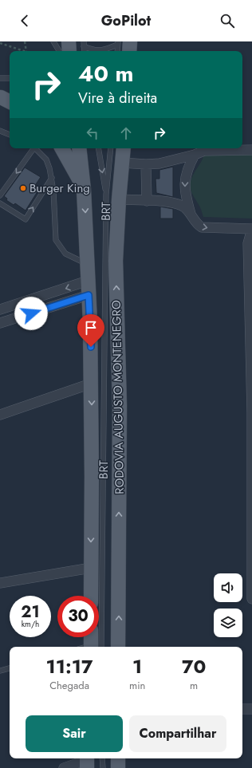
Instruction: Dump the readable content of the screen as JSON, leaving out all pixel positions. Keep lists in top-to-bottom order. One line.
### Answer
{"streets":{"main road":["RODOVIA AUGUSTO MONTENEGRO"],"lane":["BRT"]},"crossings":[["BRT","RODOVIA AUGUSTO MONTENEGRO"]],"places":["Burger King"],"page":{"header":"GoPilot","turn":["40 m","Vire à direita"],"speed":"21 km/h","limit":"30","eta":["11:17","Chegada","1","min","70","m"],"buttons":["Sair","Compartilhar"]}}
